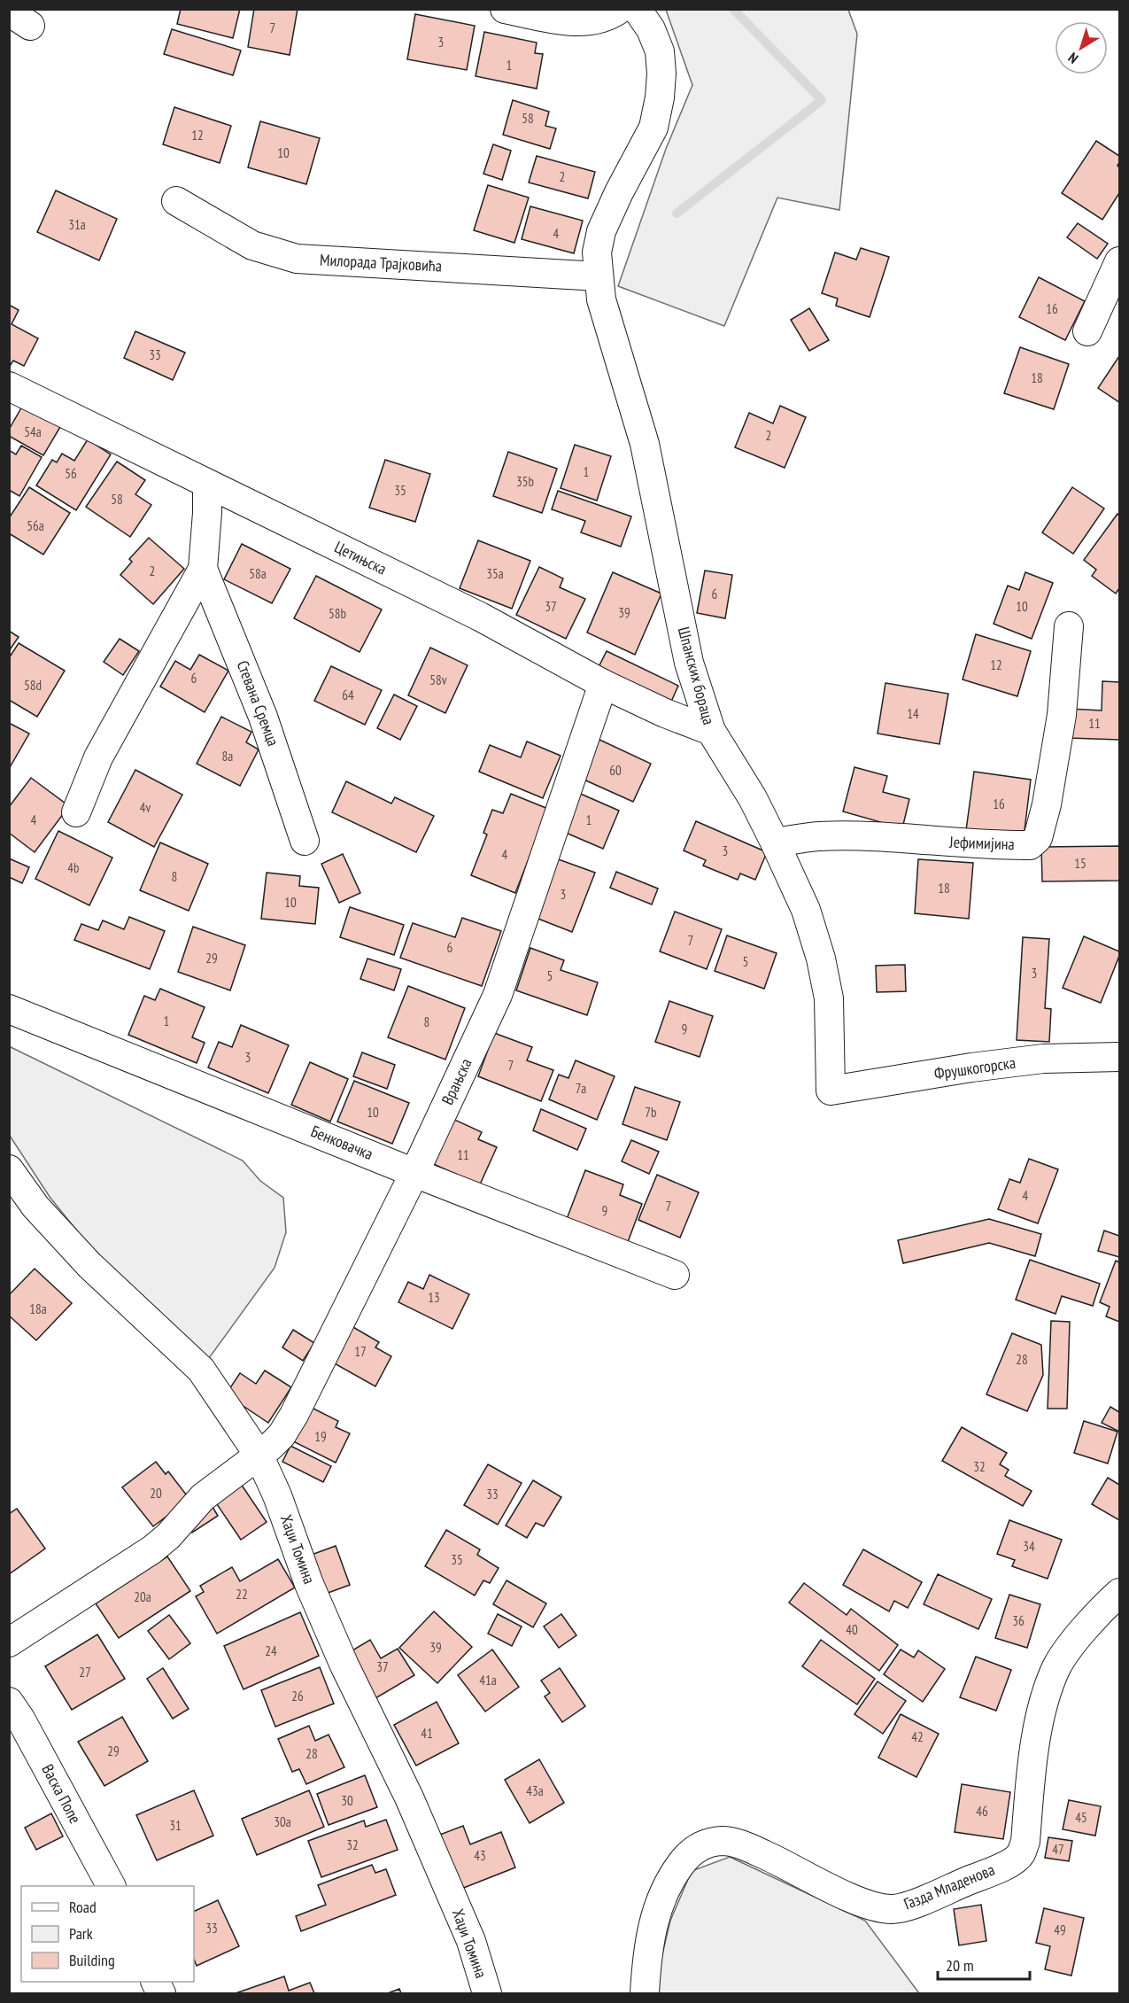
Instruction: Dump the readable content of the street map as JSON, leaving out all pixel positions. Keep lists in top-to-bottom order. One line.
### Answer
{"streets":{"street":["Милорада Трајковића","Цетињска","Шпанских бораца","Стевана Сремца","Јефимијина","Фрушкогорска","Врањска","Бенковачка","Хаџи Томина","Васка Попе","Газда Младенова"]},"crossings":[["Милорада Трајковића","Шпанских бораца"],["Цетињска","Шпанских бораца"],["Цетињска","Стевана Сремца"],["Цетињска","Врањска"],["Шпанских бораца","Јефимијина"],["Шпанских бораца","Фрушкогорска"],["Врањска","Бенковачка"],["Врањска","Хаџи Томина"]],"house_numbers":["7","3","1","58","12","10","2","31a","4","16","33","18","54a","2","1","56","35b","35","58","56a","2","58a","35a","6","37","10","39","58b","12","6","58v","58d","64","14","11","8a","60","16","4v","4","1","3","4","15","4b","8","18","3","10","7","6","29","5","3","5","1","8","9","3","7","7a","10","7b","11","4","7","9","13","18a","17","28","19","32","20","33","34","35","22","20a","36","40","39","24","37","27","41a","26","41","42","29","28","43a","30","46","45","30a","31","32","47","43","33","49"],"legend":["Road","Park","Building"],"scale_bar":"20 m","north":"bottom left"}
